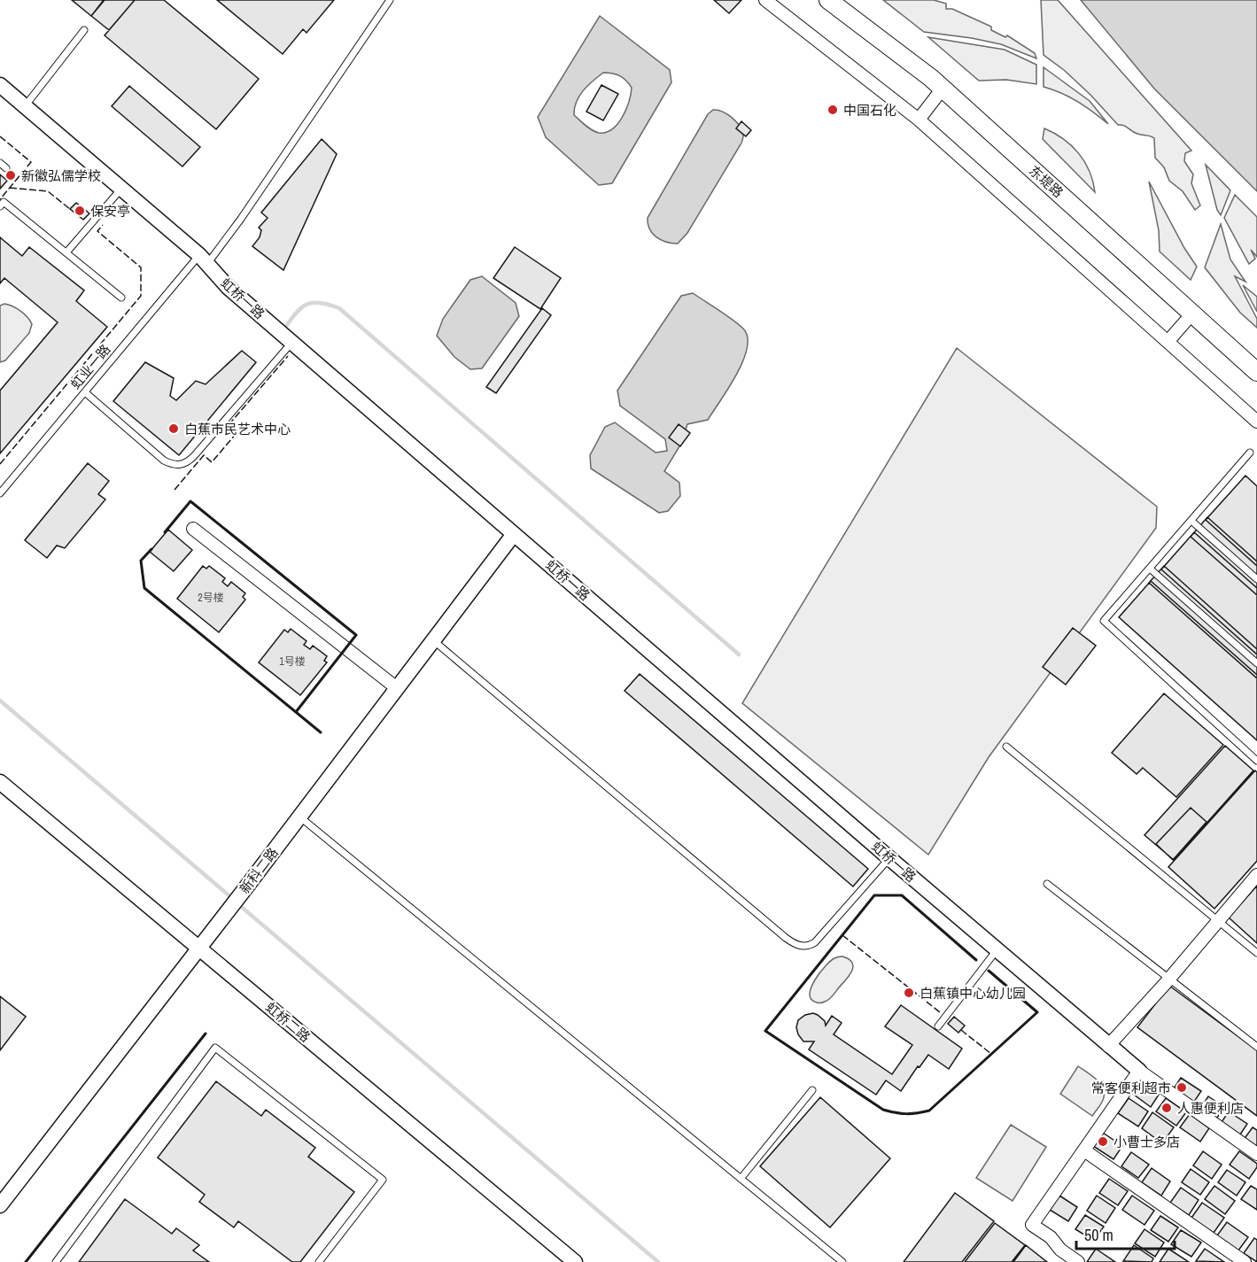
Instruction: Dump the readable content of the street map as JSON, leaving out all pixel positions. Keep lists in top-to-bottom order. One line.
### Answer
{"streets":{"main road":["东堤路"],"street":["虹桥一路","新科二路","虹桥二路"],"lane":["虹业一路"]},"crossings":[["虹桥一路","虹业一路"],["虹桥一路","新科二路"],["新科二路","虹桥二路"]],"places":["中国石化","新徽弘儒学校","保安亭","白蕉市民艺术中心","白蕉镇中心幼儿园","常客便利超市","人惠便利店","小曹士多店"],"house_numbers":["2号楼","1号楼"],"scale_bar":"50 m"}
